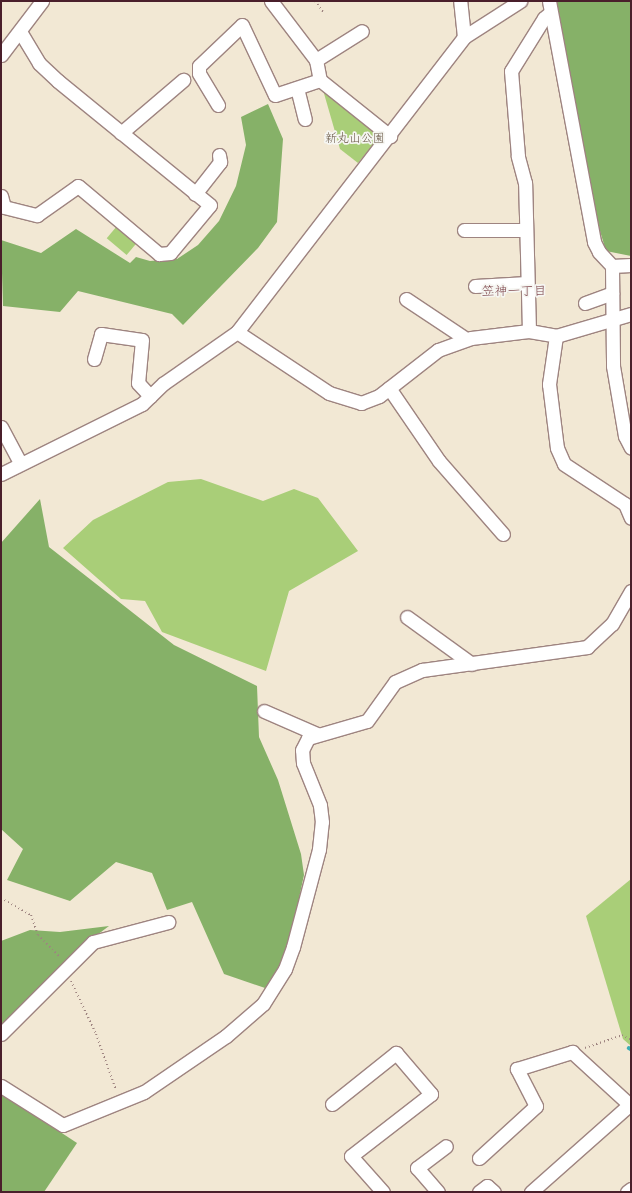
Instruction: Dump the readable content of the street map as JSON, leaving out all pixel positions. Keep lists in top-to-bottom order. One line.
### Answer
{"districts":["笠神一丁目"],"parks":["新丸山公園"]}
